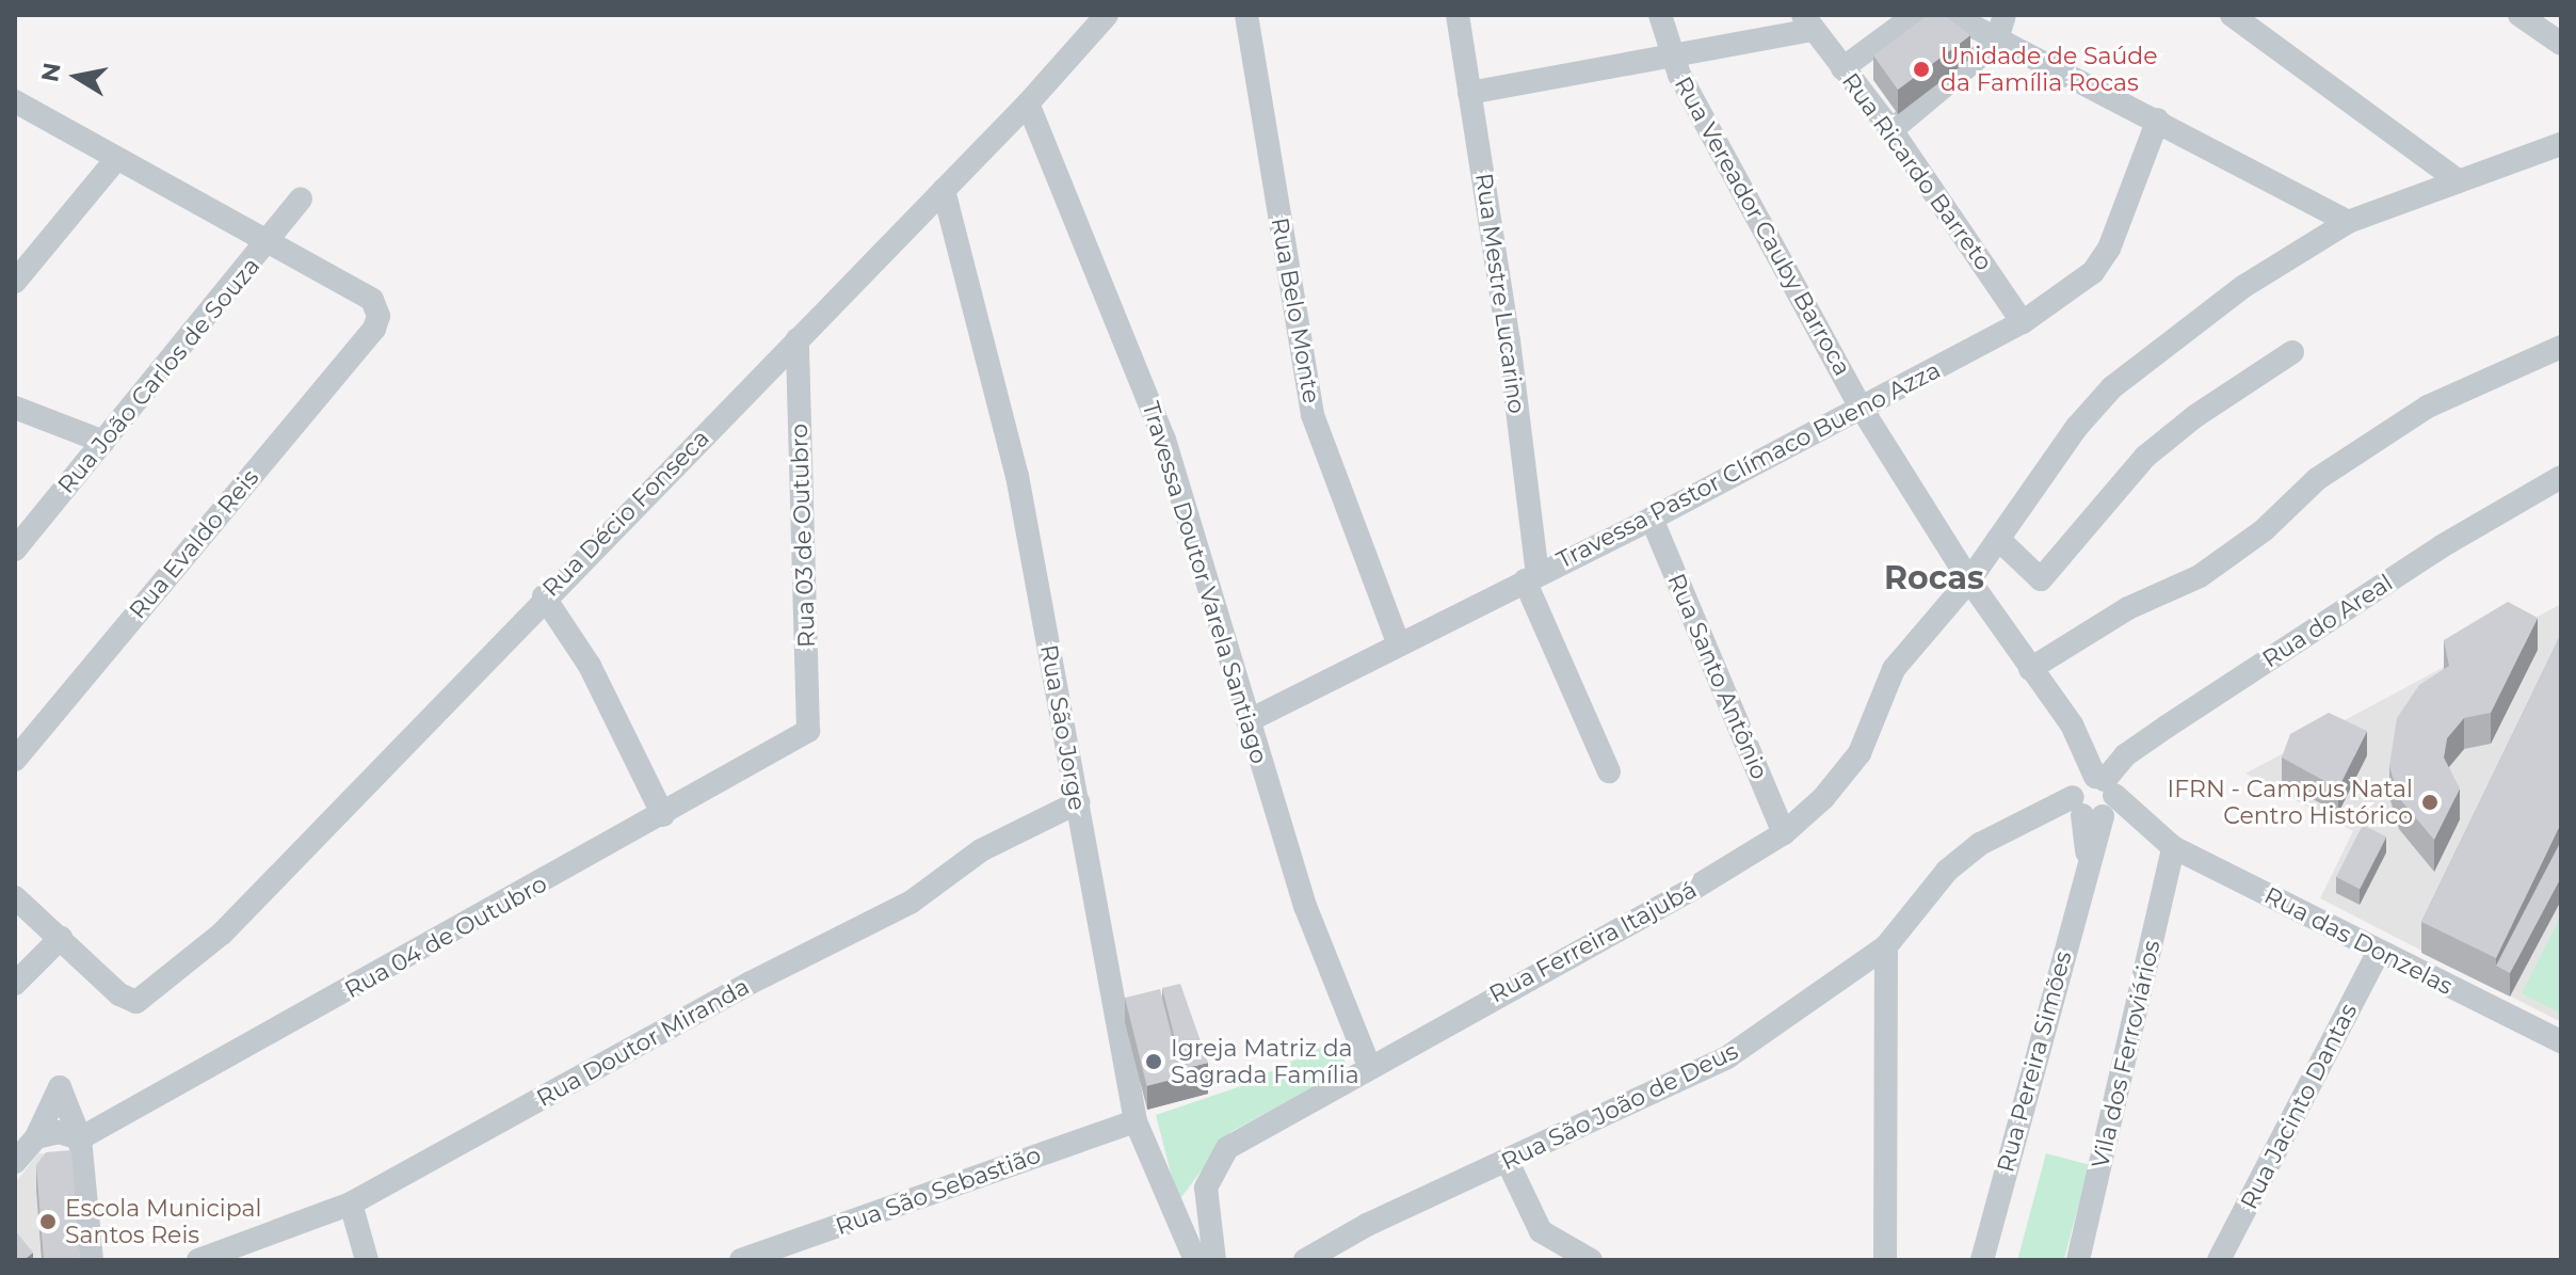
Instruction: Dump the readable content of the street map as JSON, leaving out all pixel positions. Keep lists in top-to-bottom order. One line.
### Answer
{"streets":{"street":["Rua Ricardo Barreto","Rua Vereador Cauby Barroca","Rua Mestre Lucarino","Rua Belo Monte","Rua João Carlos de Souza","Travessa Pastor Clímaco Bueno Azza","Rua Décio Fonseca","Rua 03 de Outubro","Rua Evaldo Reis","Travessa Doutor Varela Santiago","Rua do Areal","Rua Santo Antônio","Rua São Jorge","Rua 04 de Outubro","Rua das Donzelas","Rua Ferreira Itajubá","Rua Doutor Miranda","Vila dos Ferroviários","Rua Pereira Simões","Rua São João de Deus","Rua Jacinto Dantas","Rua São Sebastião"]},"crossings":[["Rua Ricardo Barreto","Travessa Pastor Clímaco Bueno Azza"],["Rua Vereador Cauby Barroca","Travessa Pastor Clímaco Bueno Azza"],["Rua Vereador Cauby Barroca","Rua do Areal"],["Rua Vereador Cauby Barroca","Rua das Donzelas"],["Rua Vereador Cauby Barroca","Rua Ferreira Itajubá"],["Rua Vereador Cauby Barroca","Rua Pereira Simões"],["Rua Vereador Cauby Barroca","Rua São João de Deus"],["Rua Mestre Lucarino","Travessa Pastor Clímaco Bueno Azza"],["Rua Belo Monte","Travessa Pastor Clímaco Bueno Azza"],["Rua João Carlos de Souza","Rua Evaldo Reis"],["Travessa Pastor Clímaco Bueno Azza","Travessa Doutor Varela Santiago"],["Travessa Pastor Clímaco Bueno Azza","Rua Santo Antônio"],["Rua Décio Fonseca","Rua 03 de Outubro"],["Rua Décio Fonseca","Travessa Doutor Varela Santiago"],["Rua Décio Fonseca","Rua São Jorge"],["Rua 03 de Outubro","Rua 04 de Outubro"],["Travessa Doutor Varela Santiago","Rua Ferreira Itajubá"],["Rua do Areal","Rua das Donzelas"],["Rua do Areal","Rua Pereira Simões"],["Rua do Areal","Rua São João de Deus"],["Rua Santo Antônio","Rua Ferreira Itajubá"],["Rua São Jorge","Rua Doutor Miranda"],["Rua São Jorge","Rua São Sebastião"],["Rua das Donzelas","Vila dos Ferroviários"],["Rua das Donzelas","Rua Pereira Simões"],["Rua das Donzelas","Rua São João de Deus"],["Rua das Donzelas","Rua Jacinto Dantas"],["Rua Pereira Simões","Rua São João de Deus"]],"districts":["Rocas"],"places":["Unidade de Saúde da Família Rocas","IFRN - Campus Natal Centro Histórico","Igreja Matriz da Sagrada Família","Escola Municipal Santos Reis"],"north":"left"}
